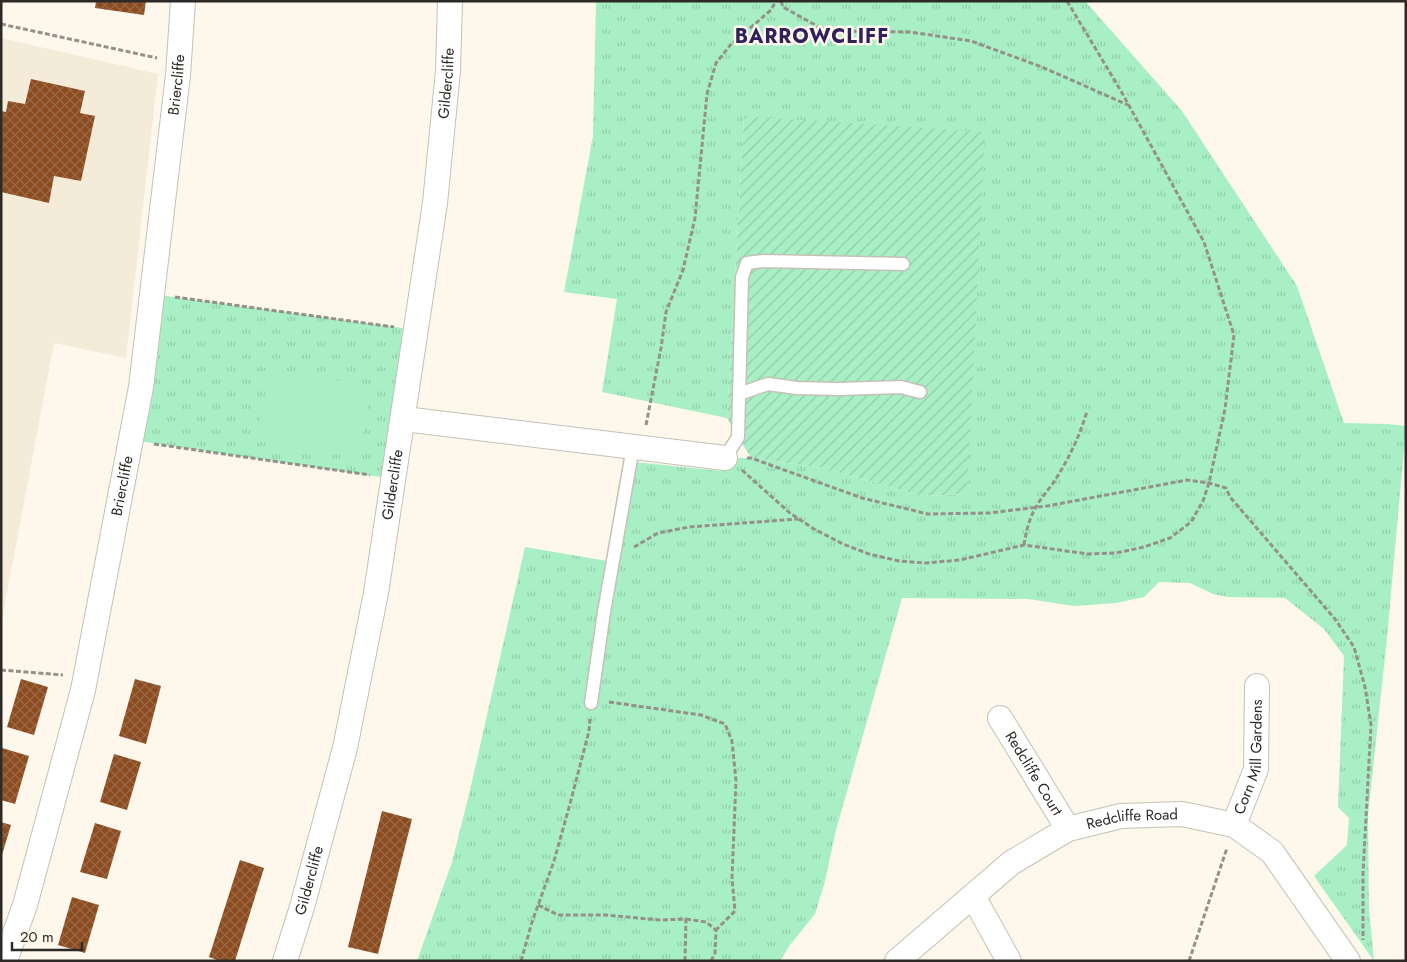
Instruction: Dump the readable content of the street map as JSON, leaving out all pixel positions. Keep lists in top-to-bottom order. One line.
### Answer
{"streets":{"street":["Gildercliffe","Briercliffe","Corn Mill Gardens","Redcliffe Court","Redcliffe Road"]},"crossings":[["Corn Mill Gardens","Redcliffe Road"],["Redcliffe Court","Redcliffe Road"]],"districts":["BARROWCLIFF"],"scale_bar":"20 m"}
